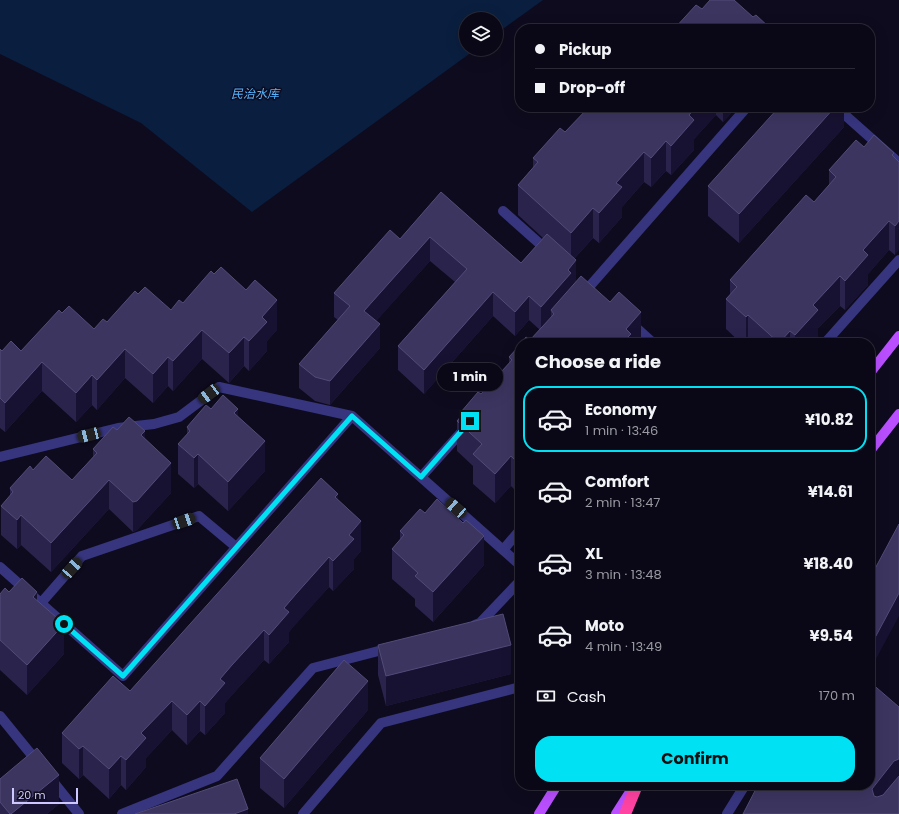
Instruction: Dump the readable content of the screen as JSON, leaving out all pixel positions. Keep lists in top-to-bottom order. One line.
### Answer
{"water":["民治水库"],"scale_bar":"20 m","page":{"banner":["Pickup","Drop-off"],"heading":"Choose a ride","bubble":"1 min","list":[{"name":"Economy","note":"1 min · 13:46","value":"¥10.82"},{"name":"Comfort","note":"2 min · 13:47","value":"¥14.61"},{"name":"XL","note":"3 min · 13:48","value":"¥18.40"},{"name":"Moto","note":"4 min · 13:49","value":"¥9.54"}],"pay":["Cash","170 m"],"buttons":"Confirm","scale":"20 m"}}
